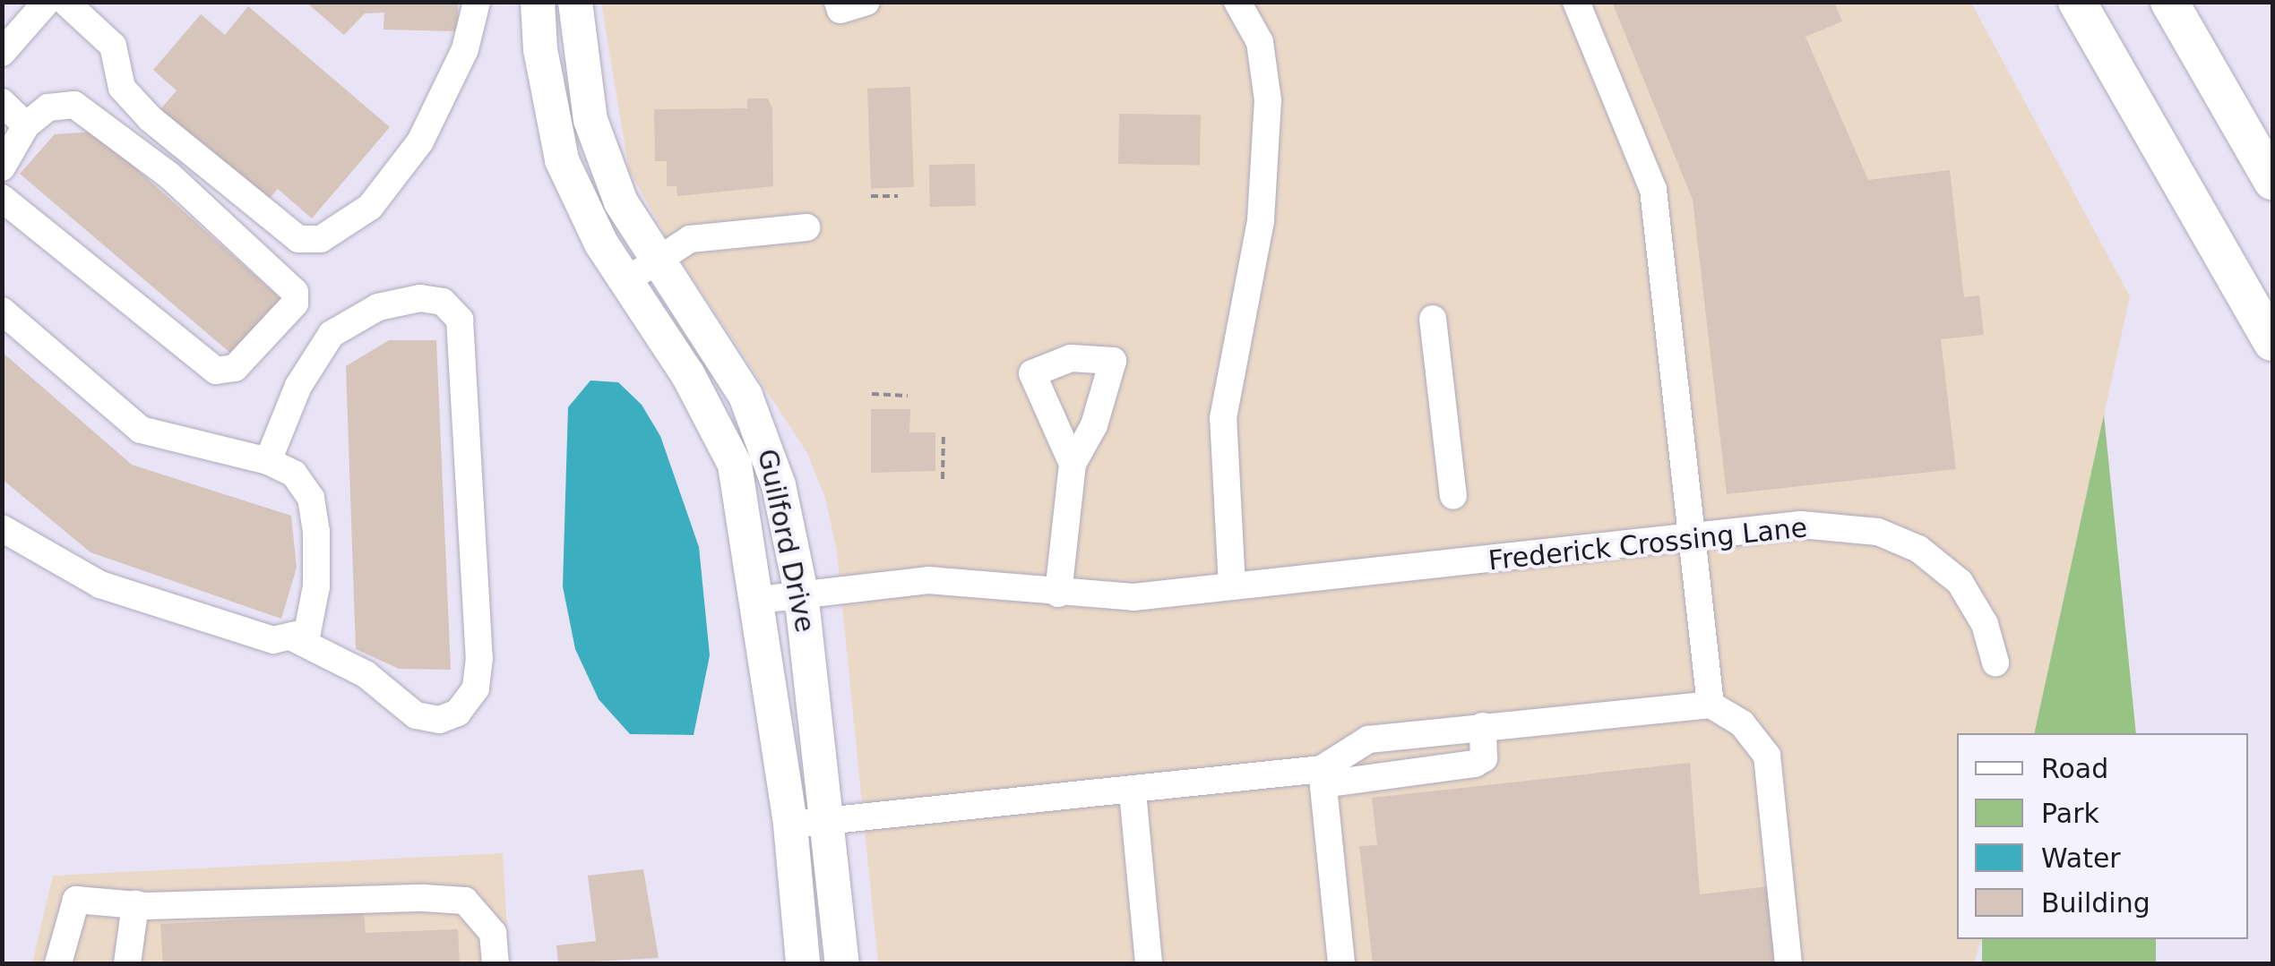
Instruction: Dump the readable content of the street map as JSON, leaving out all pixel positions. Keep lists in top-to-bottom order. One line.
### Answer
{"streets":{"main road":["Guilford Drive"],"street":["Frederick Crossing Lane"]},"crossings":[["Guilford Drive","Frederick Crossing Lane"]],"legend":["Road","Park","Water","Building"]}
